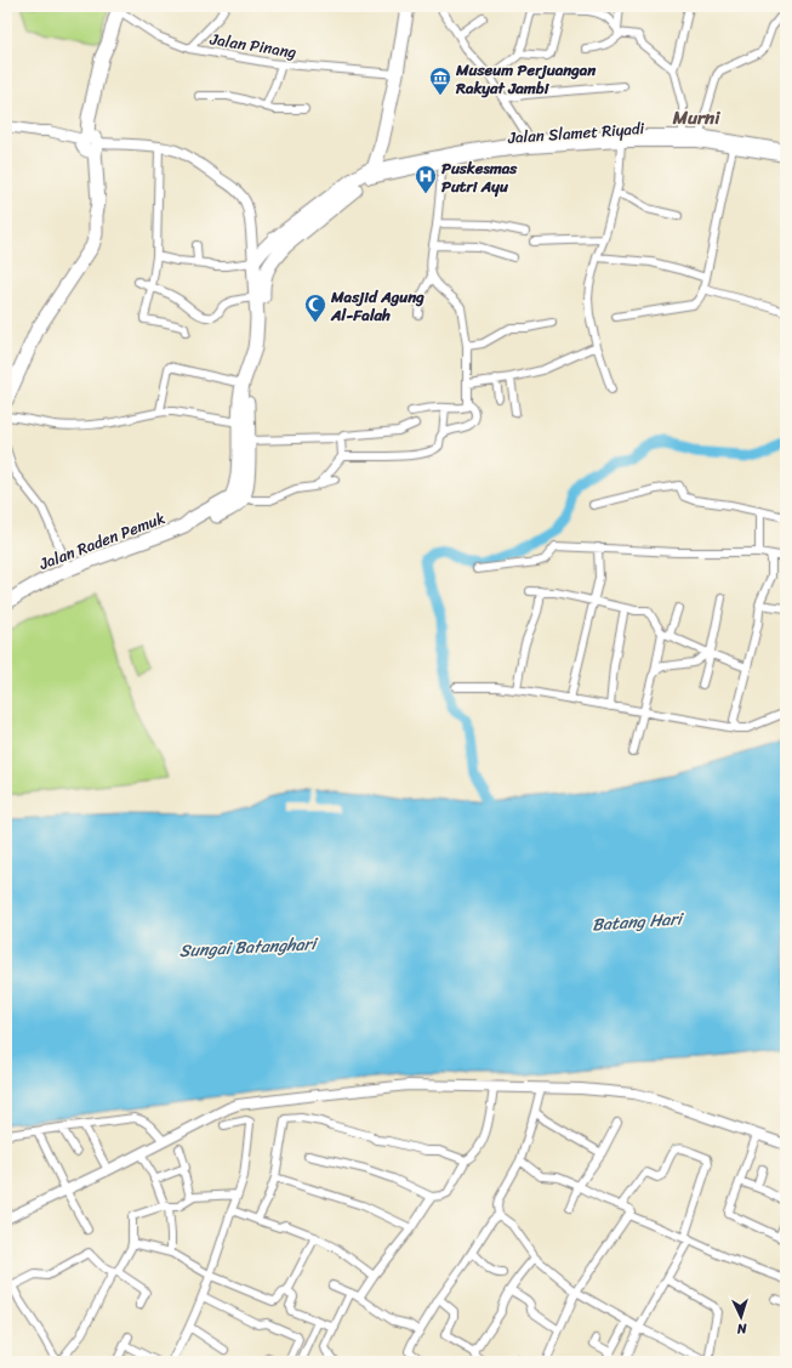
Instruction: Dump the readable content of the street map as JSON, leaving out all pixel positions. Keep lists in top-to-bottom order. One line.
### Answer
{"streets":{"highway":["Jalan Raden Pemuk"],"main road":["Jalan Slamet Riyadi"],"street":["Jalan Pinang"]},"districts":["Murni"],"water":["Batang Hari","Sungai Batanghari"],"places":{"museum":["Museum Perjuangan Rakyat Jambi"],"hospital":["Puskesmas Putri Ayu"],"mosque":["Masjid Agung Al-Falah"]},"north":"bottom"}
